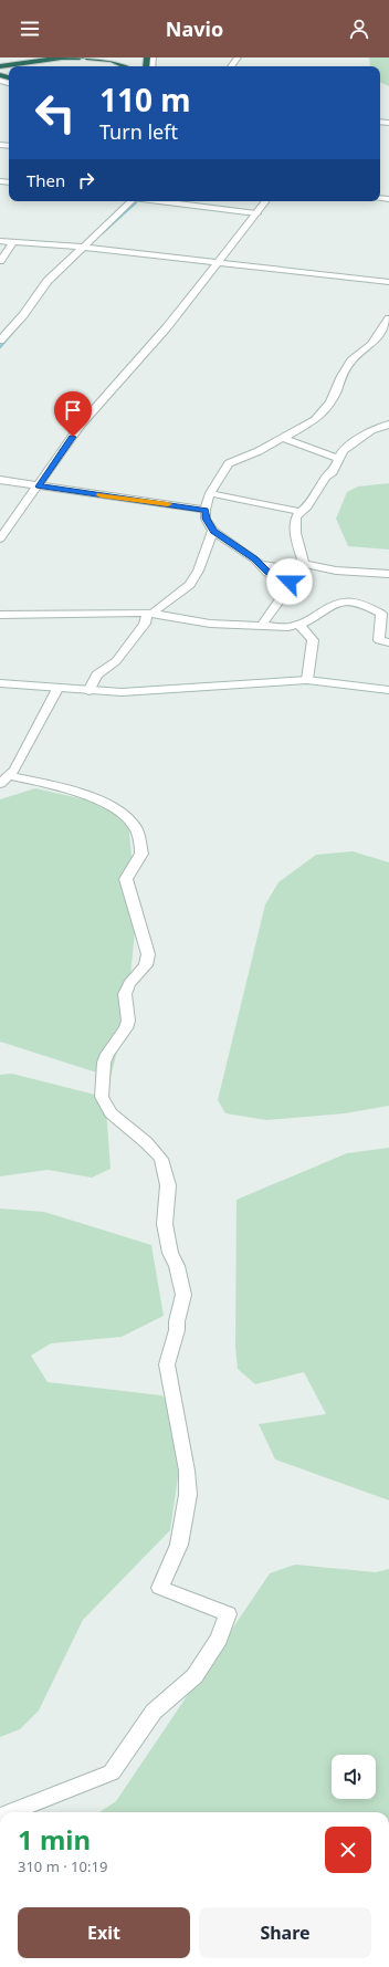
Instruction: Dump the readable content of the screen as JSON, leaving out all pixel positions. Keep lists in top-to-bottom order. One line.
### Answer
{"page":{"header":"Navio","turn":["110 m","Turn left"],"then":"Then","heading":["1 min","310 m · 10:19"],"buttons":["Exit","Share"]}}
